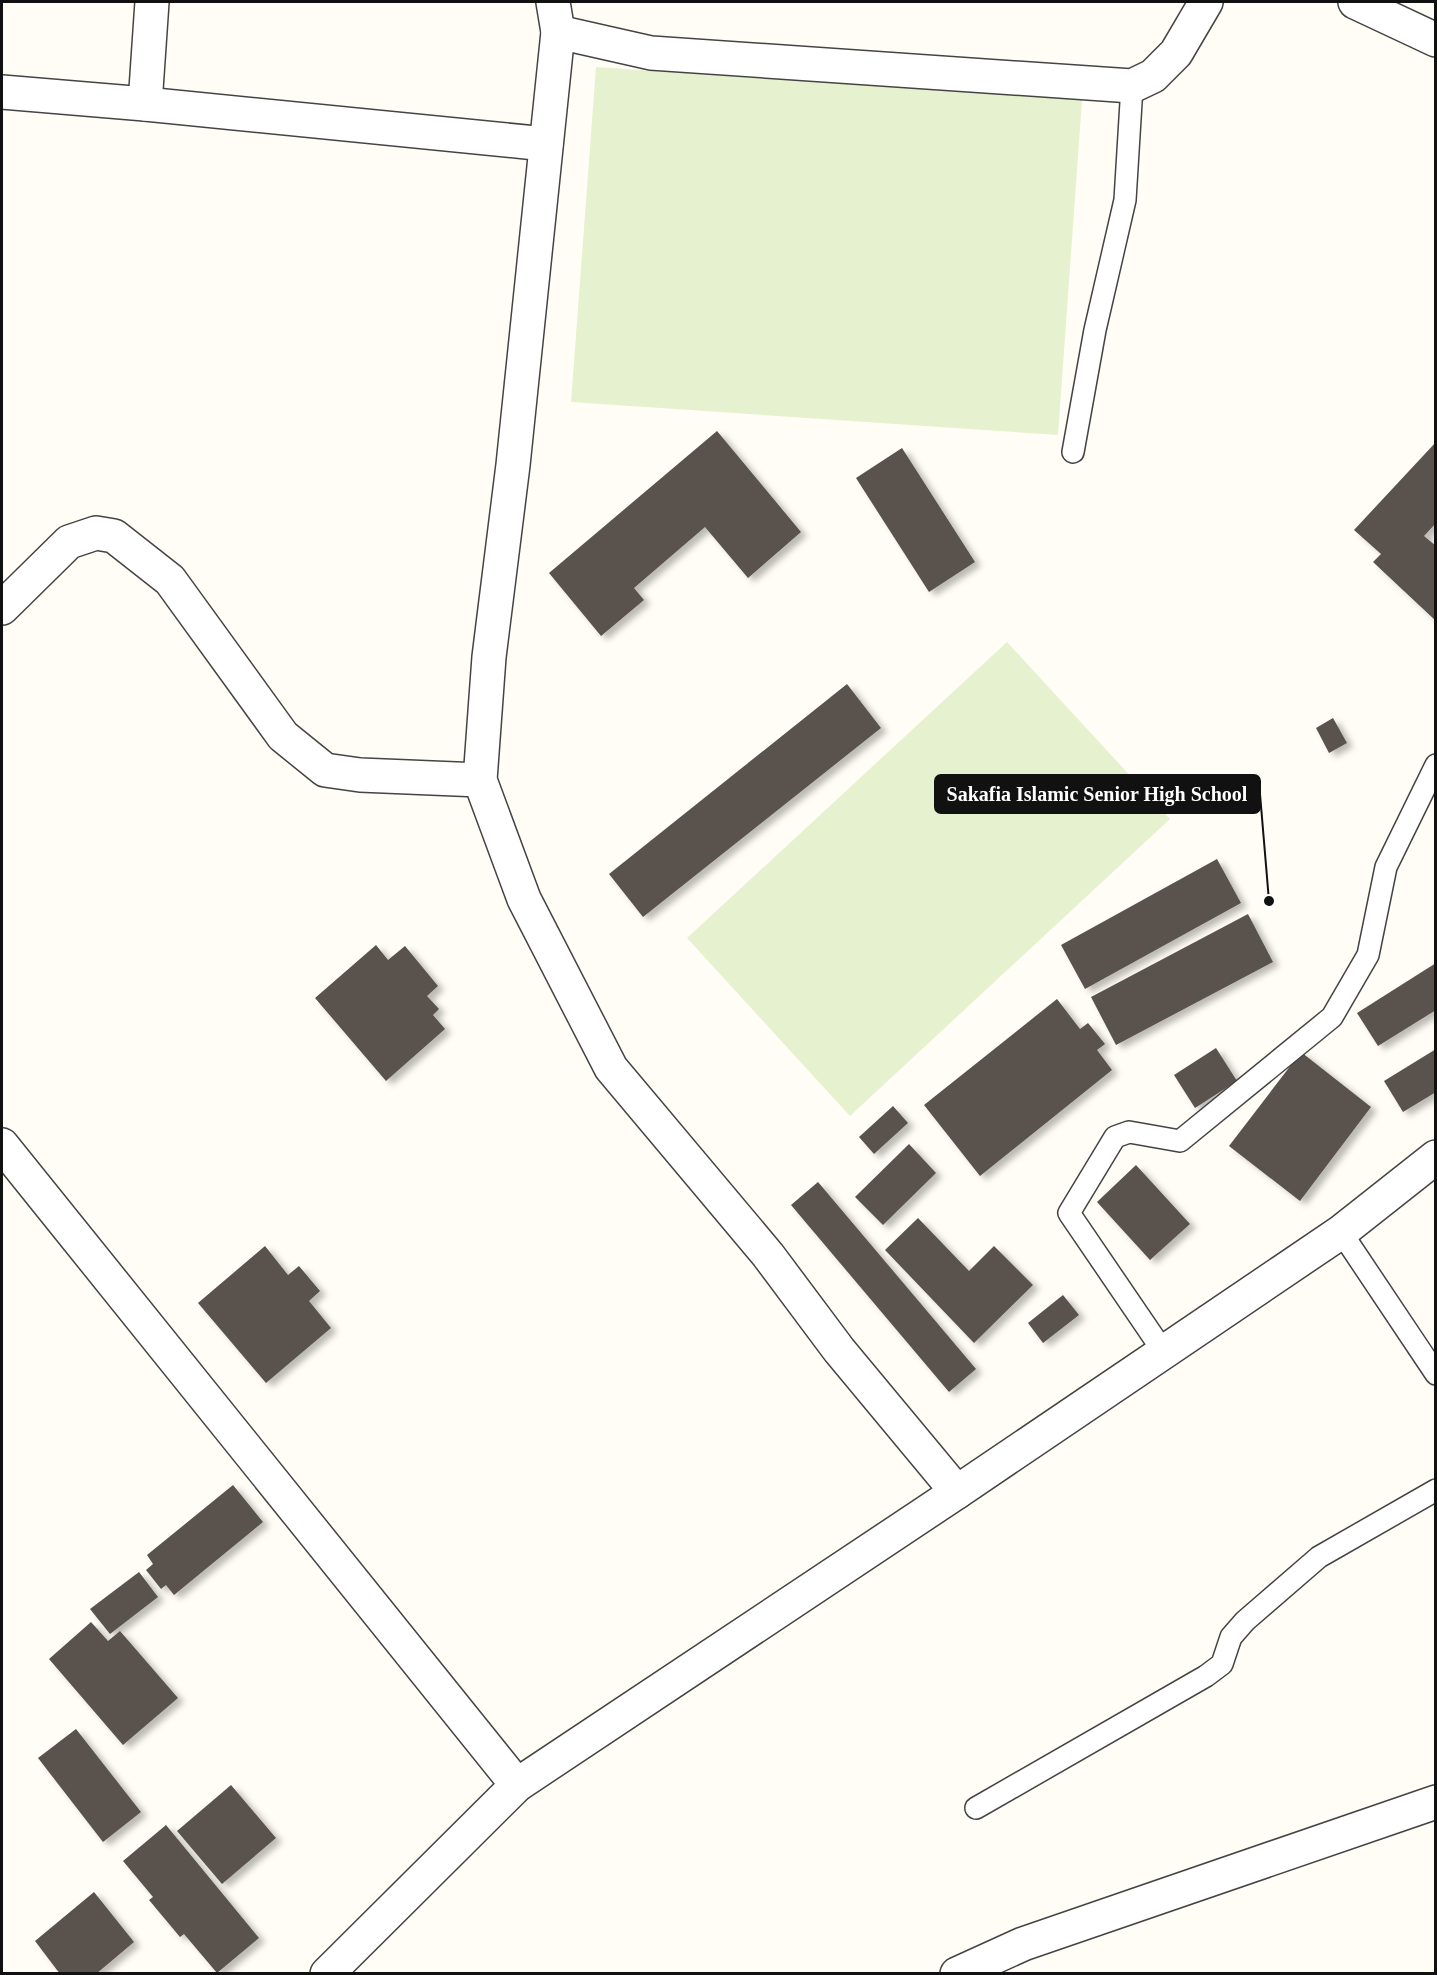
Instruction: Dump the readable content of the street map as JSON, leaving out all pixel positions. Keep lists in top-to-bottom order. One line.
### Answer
{"places":["Sakafia Islamic Senior High School"]}
